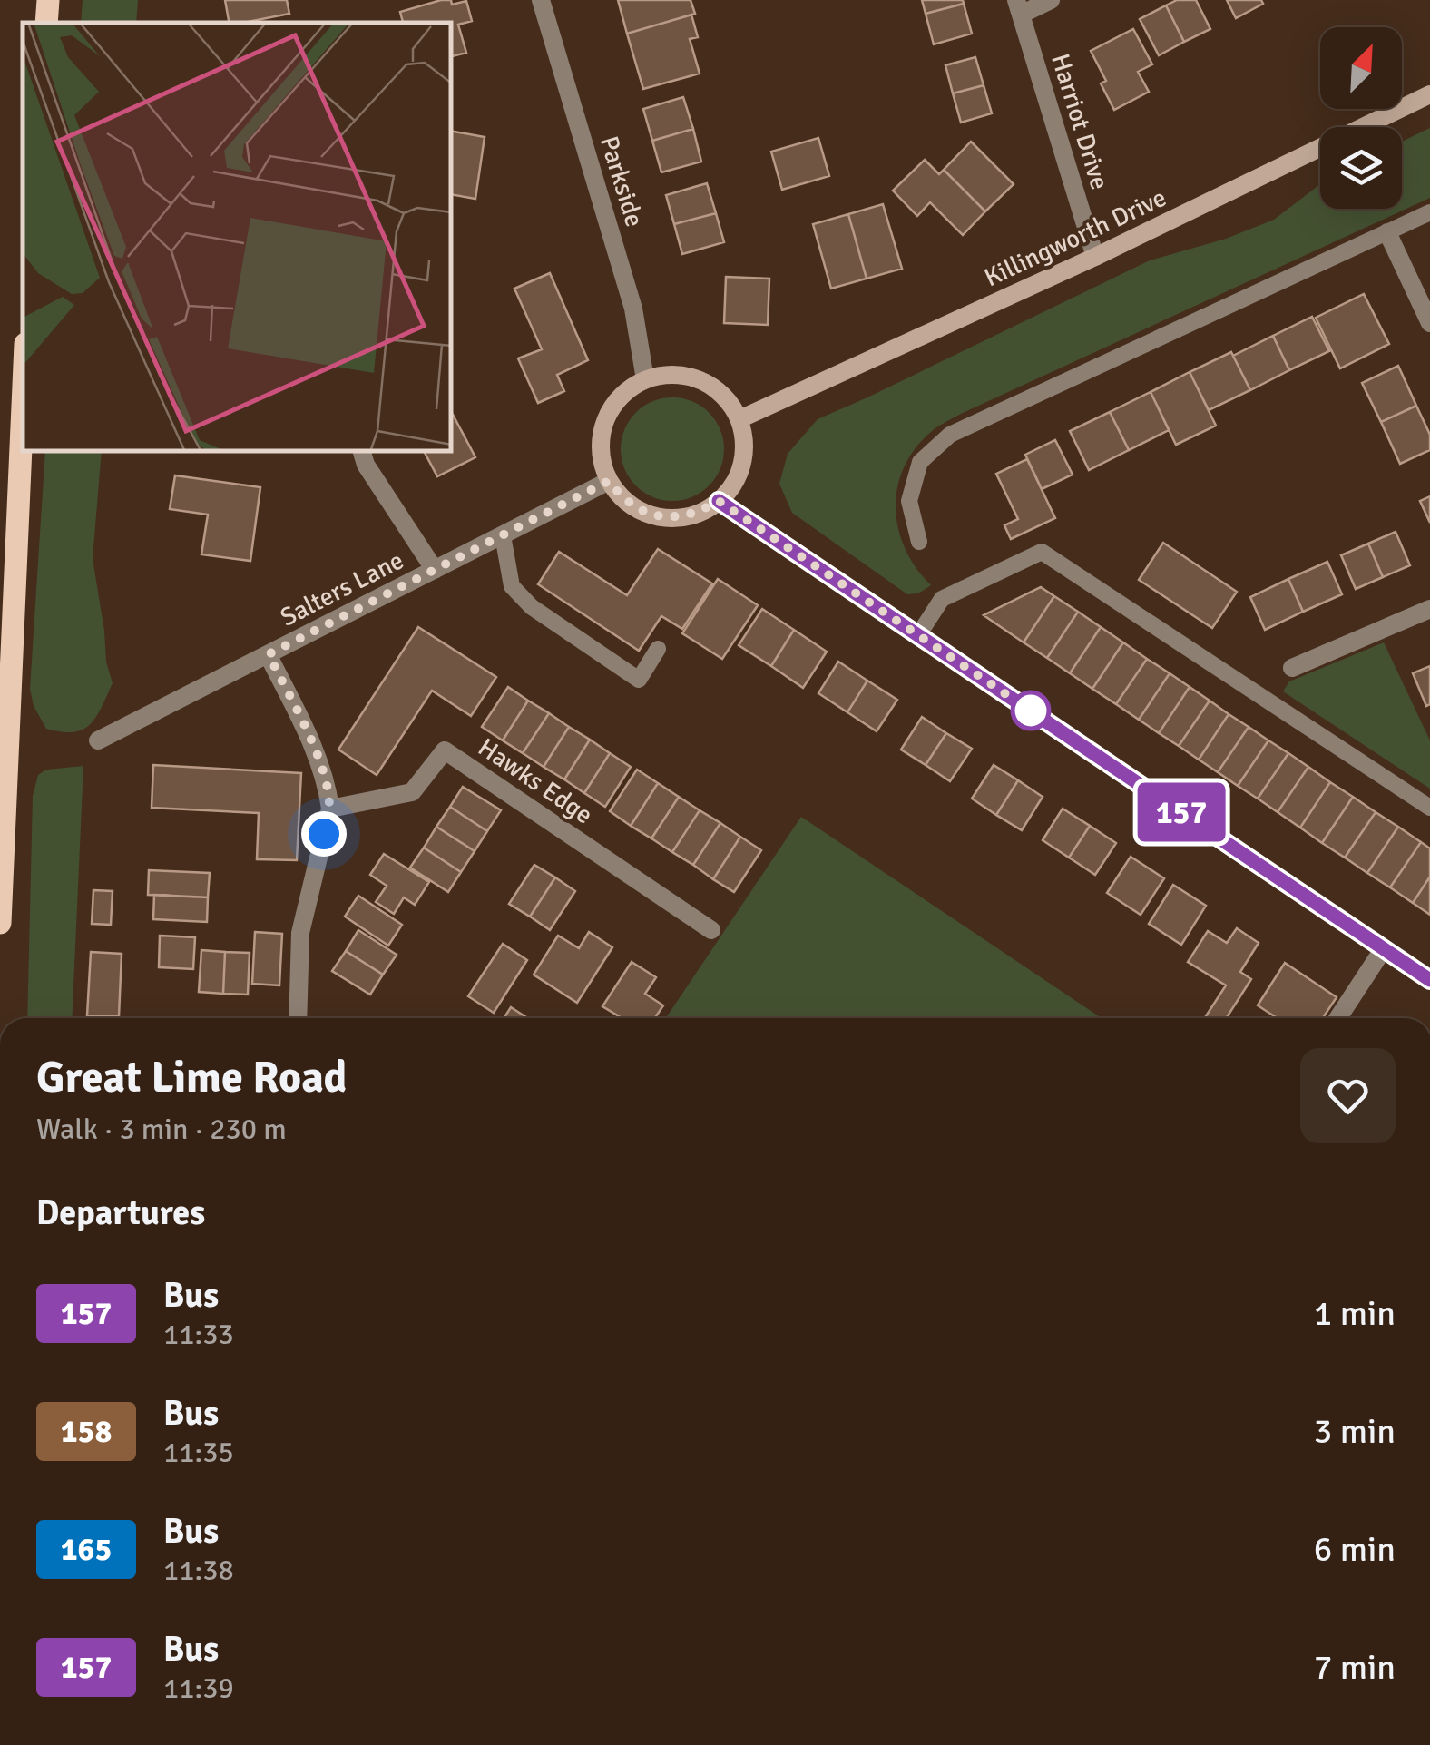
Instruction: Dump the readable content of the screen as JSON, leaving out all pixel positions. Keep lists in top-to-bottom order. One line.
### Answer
{"streets":{"main road":["Killingworth Drive"],"street":["Harriot Drive","Parkside","Salters Lane","Hawks Edge"]},"crossings":[["Harriot Drive","Killingworth Drive"],["Parkside","Killingworth Drive"],["Parkside","Salters Lane"],["Killingworth Drive","Salters Lane"]],"lines":["bus line 157"],"north":"top right","page":{"on_map":"157","heading":[["Great Lime Road","Walk · 3 min · 230 m"],"Departures"],"list":[{"mark":"157","name":"Bus","note":"11:33","value":"1 min"},{"mark":"158","name":"Bus","note":"11:35","value":"3 min"},{"mark":"165","name":"Bus","note":"11:38","value":"6 min"},{"mark":"157","name":"Bus","note":"11:39","value":"7 min"}]}}
